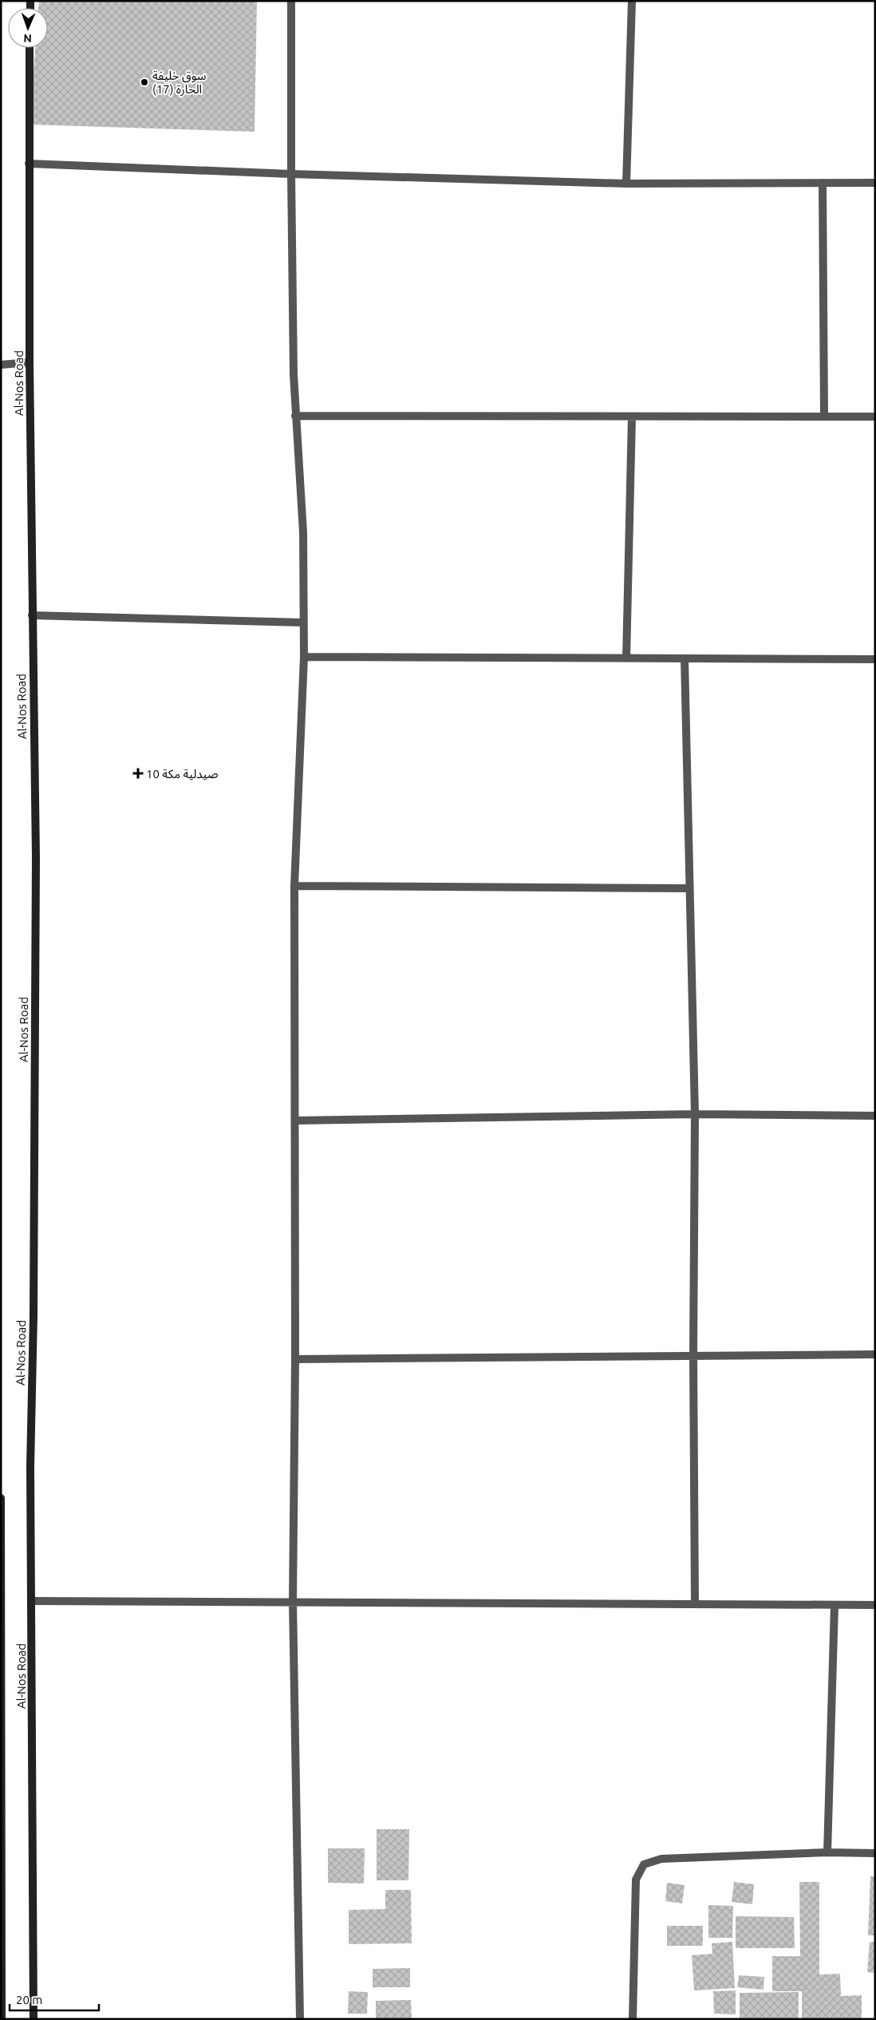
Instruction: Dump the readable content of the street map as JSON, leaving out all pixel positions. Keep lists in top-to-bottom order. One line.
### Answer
{"streets":{"main road":["Al-Nos Road"]},"places":{"other":["سوق خليفة الحارة (17)"],"health":["صيدلية مكة 10"]},"scale_bar":"20 m","north":"bottom"}
